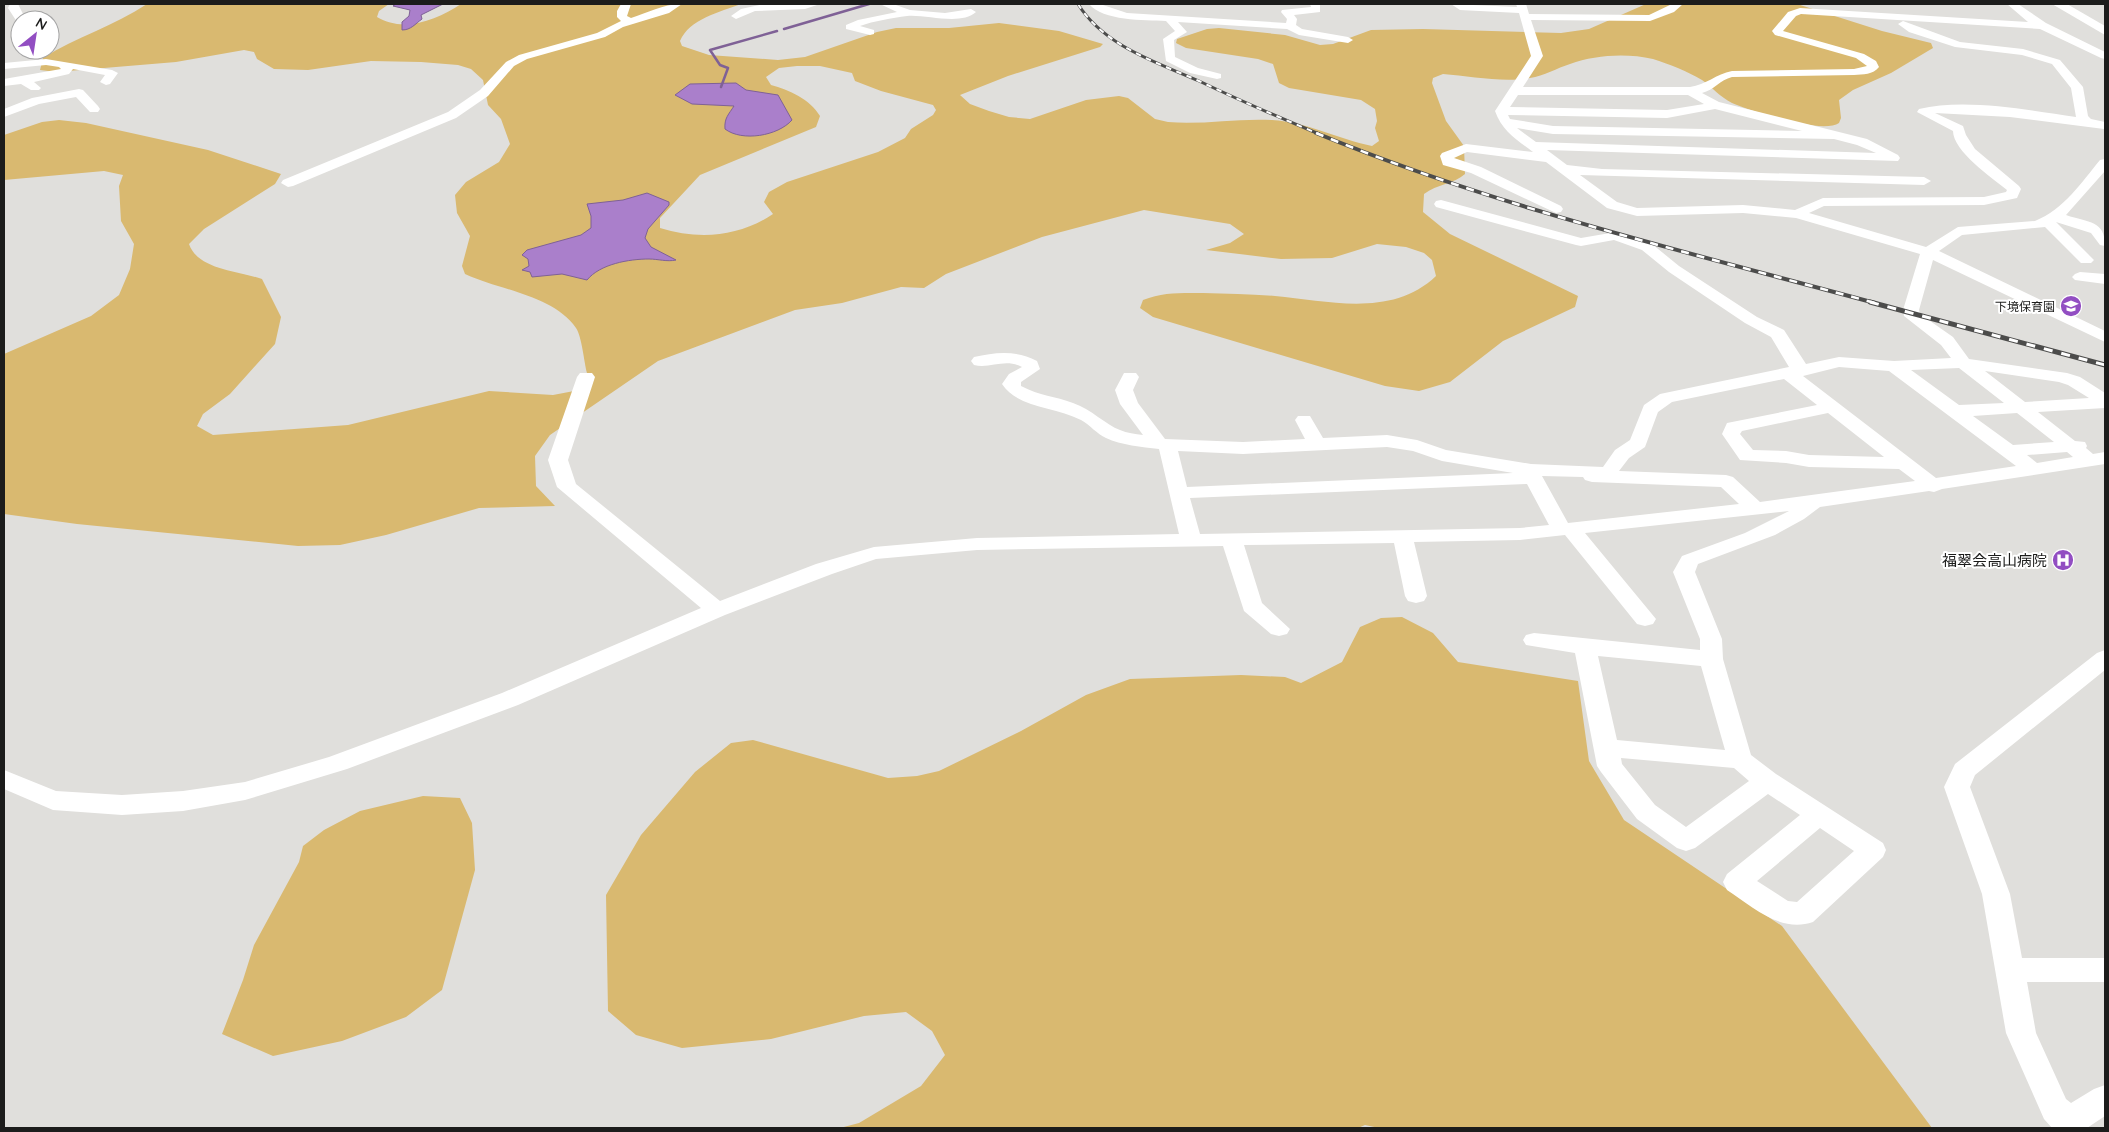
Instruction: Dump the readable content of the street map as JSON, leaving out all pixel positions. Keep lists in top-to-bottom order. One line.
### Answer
{"places":{"school or university":["下境保育園"],"hospital":["福翠会高山病院"]},"north":"top right"}
